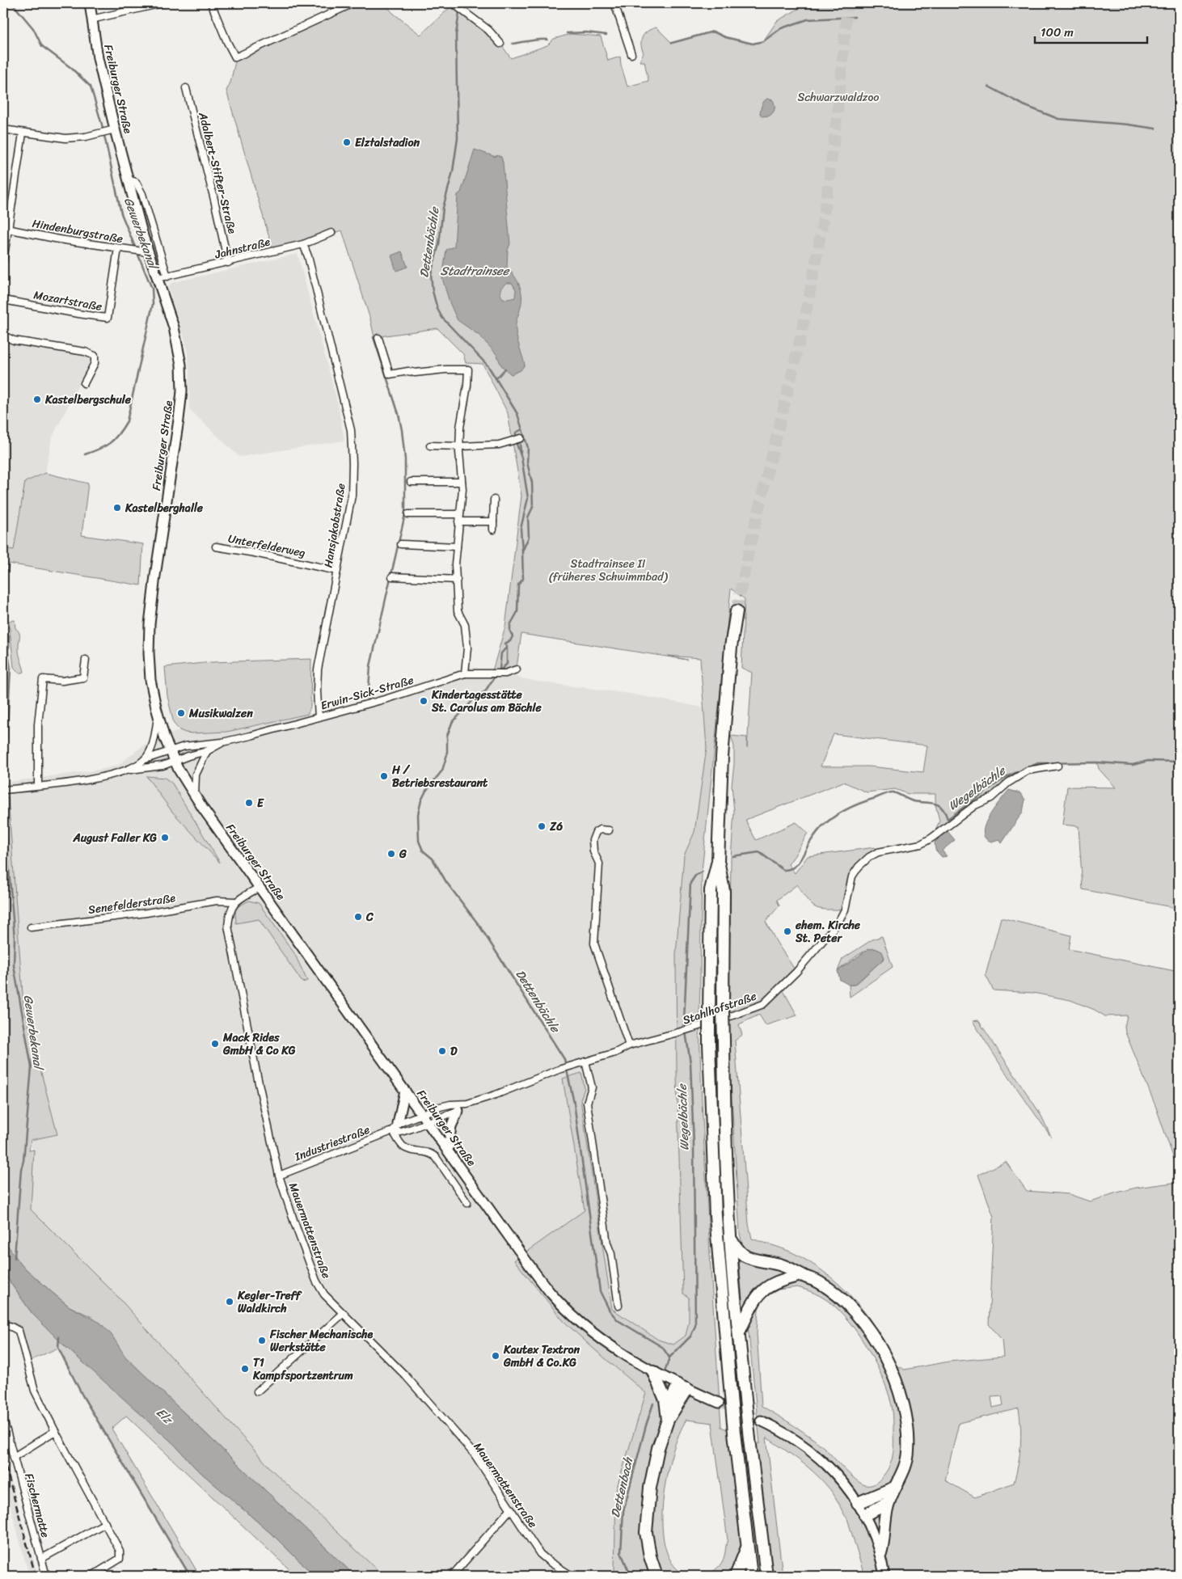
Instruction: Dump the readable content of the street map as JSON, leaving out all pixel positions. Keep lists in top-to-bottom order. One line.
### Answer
{"streets":{"street":["Freiburger Straße","Adalbert-Stifter-Straße","Hindenburgstraße","Jahnstraße","Mozartstraße","Hansjakobstraße","Unterfelderweg","Erwin-Sick-Straße","Senefelderstraße","Stahlhofstraße","Industriestraße","Mauermattenstraße","Fischermatte"]},"crossings":[["Freiburger Straße","Hindenburgstraße"],["Freiburger Straße","Jahnstraße"],["Freiburger Straße","Erwin-Sick-Straße"],["Freiburger Straße","Stahlhofstraße"],["Freiburger Straße","Industriestraße"],["Adalbert-Stifter-Straße","Jahnstraße"],["Hindenburgstraße","Mozartstraße"],["Jahnstraße","Hansjakobstraße"],["Hansjakobstraße","Unterfelderweg"],["Hansjakobstraße","Erwin-Sick-Straße"],["Senefelderstraße","Mauermattenstraße"],["Stahlhofstraße","Industriestraße"],["Industriestraße","Mauermattenstraße"]],"water":["Gewerbekanal","Dettenbächle","Stadtrainsee","Wegelbächle","Elz","Dettenbach"],"parks":["Schwarzwaldzoo","Stadtrainsee II (früheres Schwimmbad)"],"places":["Elztalstadion","Kastelbergschule","Kastelberghalle","Kindertagesstätte St. Carolus am Bächle","Musikwalzen","H / Betriebsrestaurant","E","Z6","August Faller KG","G","C","ehem. Kirche St. Peter","Mack Rides GmbH & Co KG","D","Kegler-Treff Waldkirch","Fischer Mechanische Werkstätte","Kautex Textron GmbH & Co.KG","T1 Kampfsportzentrum"],"scale_bar":"100 m"}
